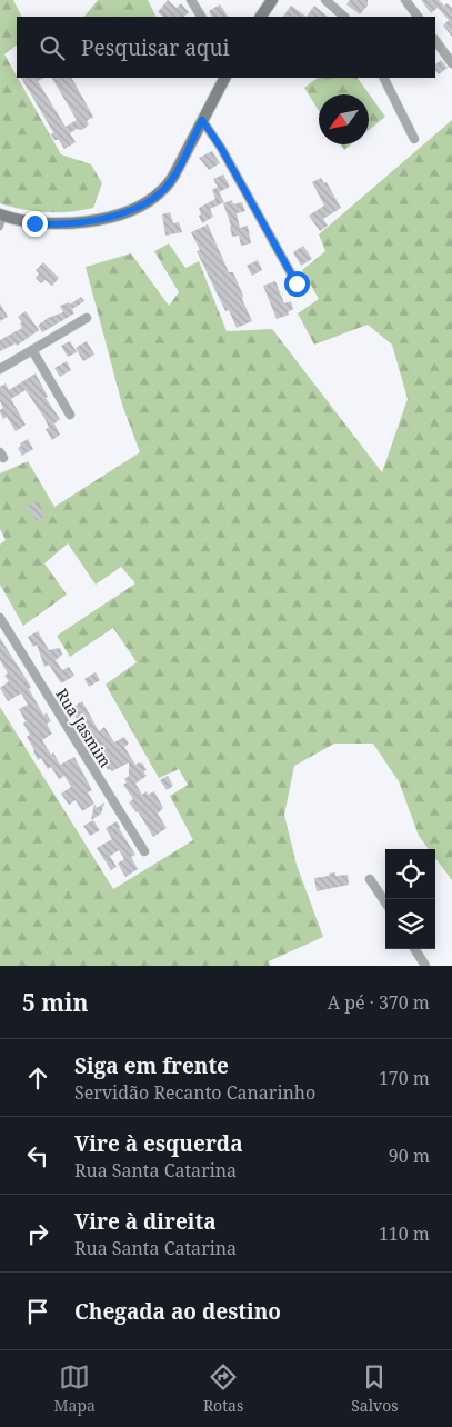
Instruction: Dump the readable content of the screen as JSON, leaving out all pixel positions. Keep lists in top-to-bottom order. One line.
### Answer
{"streets":{"street":["Rua Jasmim"]},"north":"bottom left","page":{"search":"Pesquisar aqui","heading":["5 min","A pé · 370 m"],"list":[["Siga em frente","Servidão Recanto Canarinho","170 m"],["Vire à esquerda","Rua Santa Catarina","90 m"],["Vire à direita","Rua Santa Catarina","110 m"],"Chegada ao destino"],"nav":["Mapa","Rotas","Salvos"]}}
